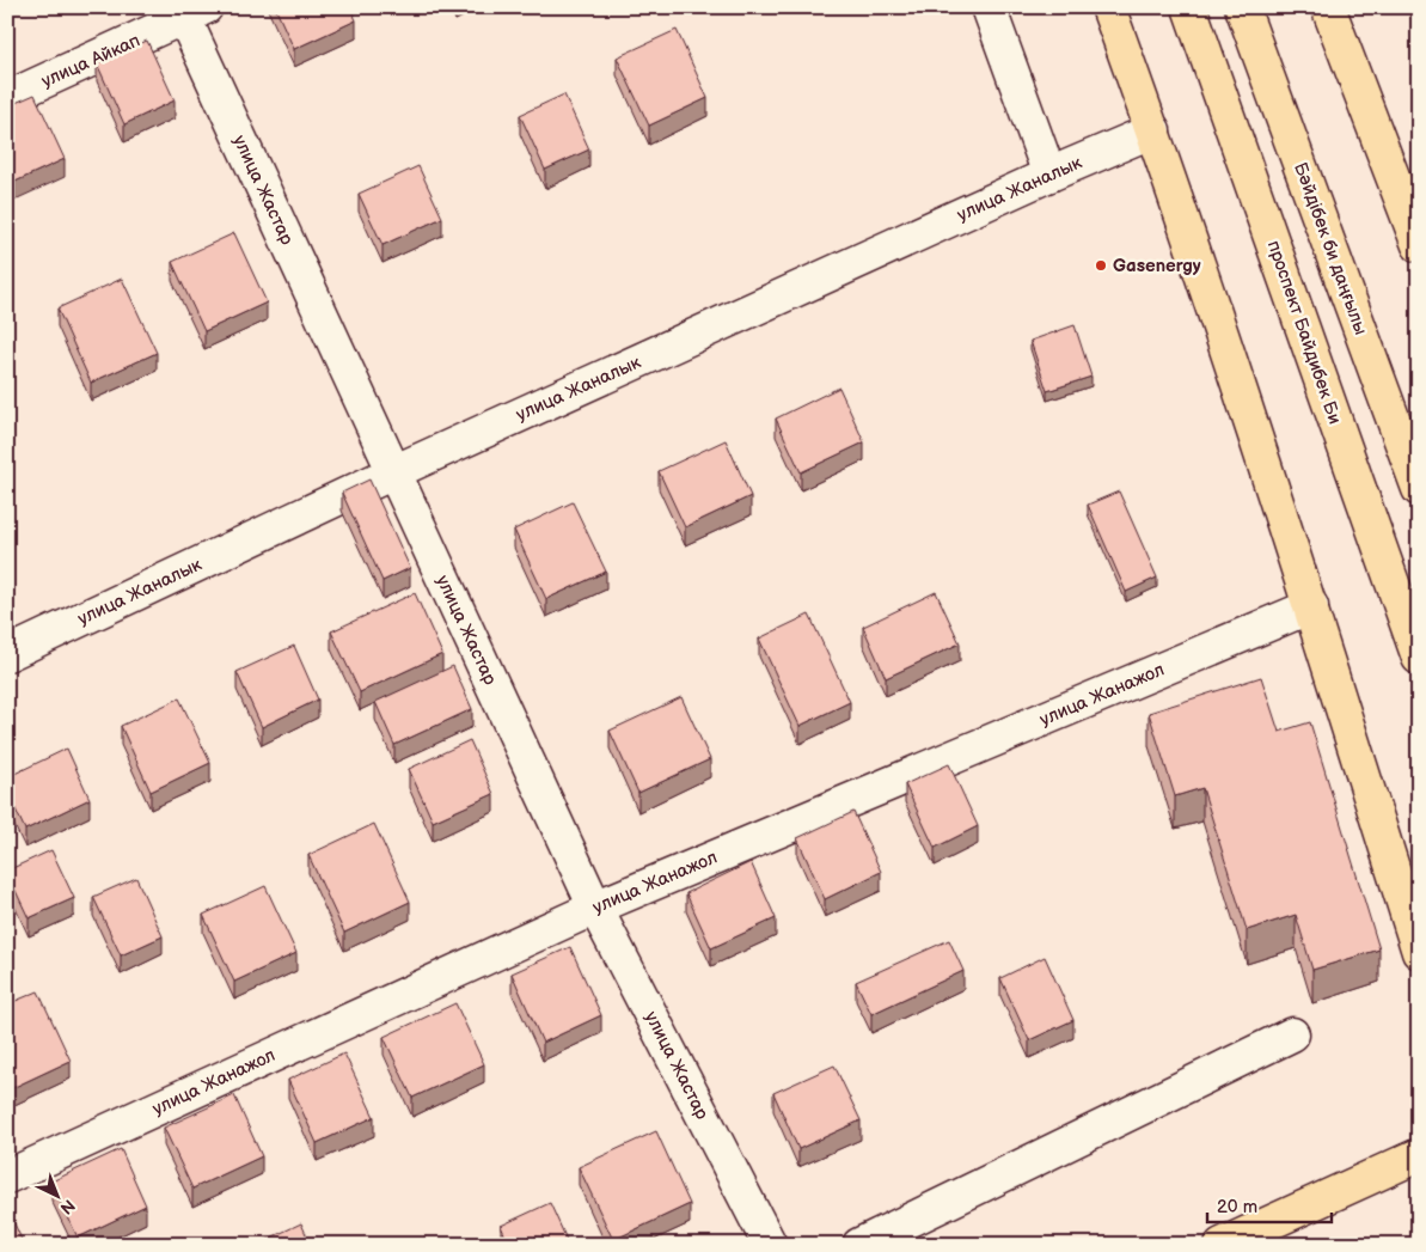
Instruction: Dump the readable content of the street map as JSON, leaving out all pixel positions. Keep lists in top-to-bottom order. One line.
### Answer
{"streets":{"main road":["Бәйдібек би даңғылы","проспект Байдибек Би"],"street":["улица Айкап","улица Жаналык","улица Жастар","улица Жанажол"]},"crossings":[["улица Айкап","улица Жастар"],["улица Жаналык","улица Жастар"],["улица Жастар","улица Жанажол"]],"places":["Gasenergy"],"scale_bar":"20 m","north":"bottom right"}
